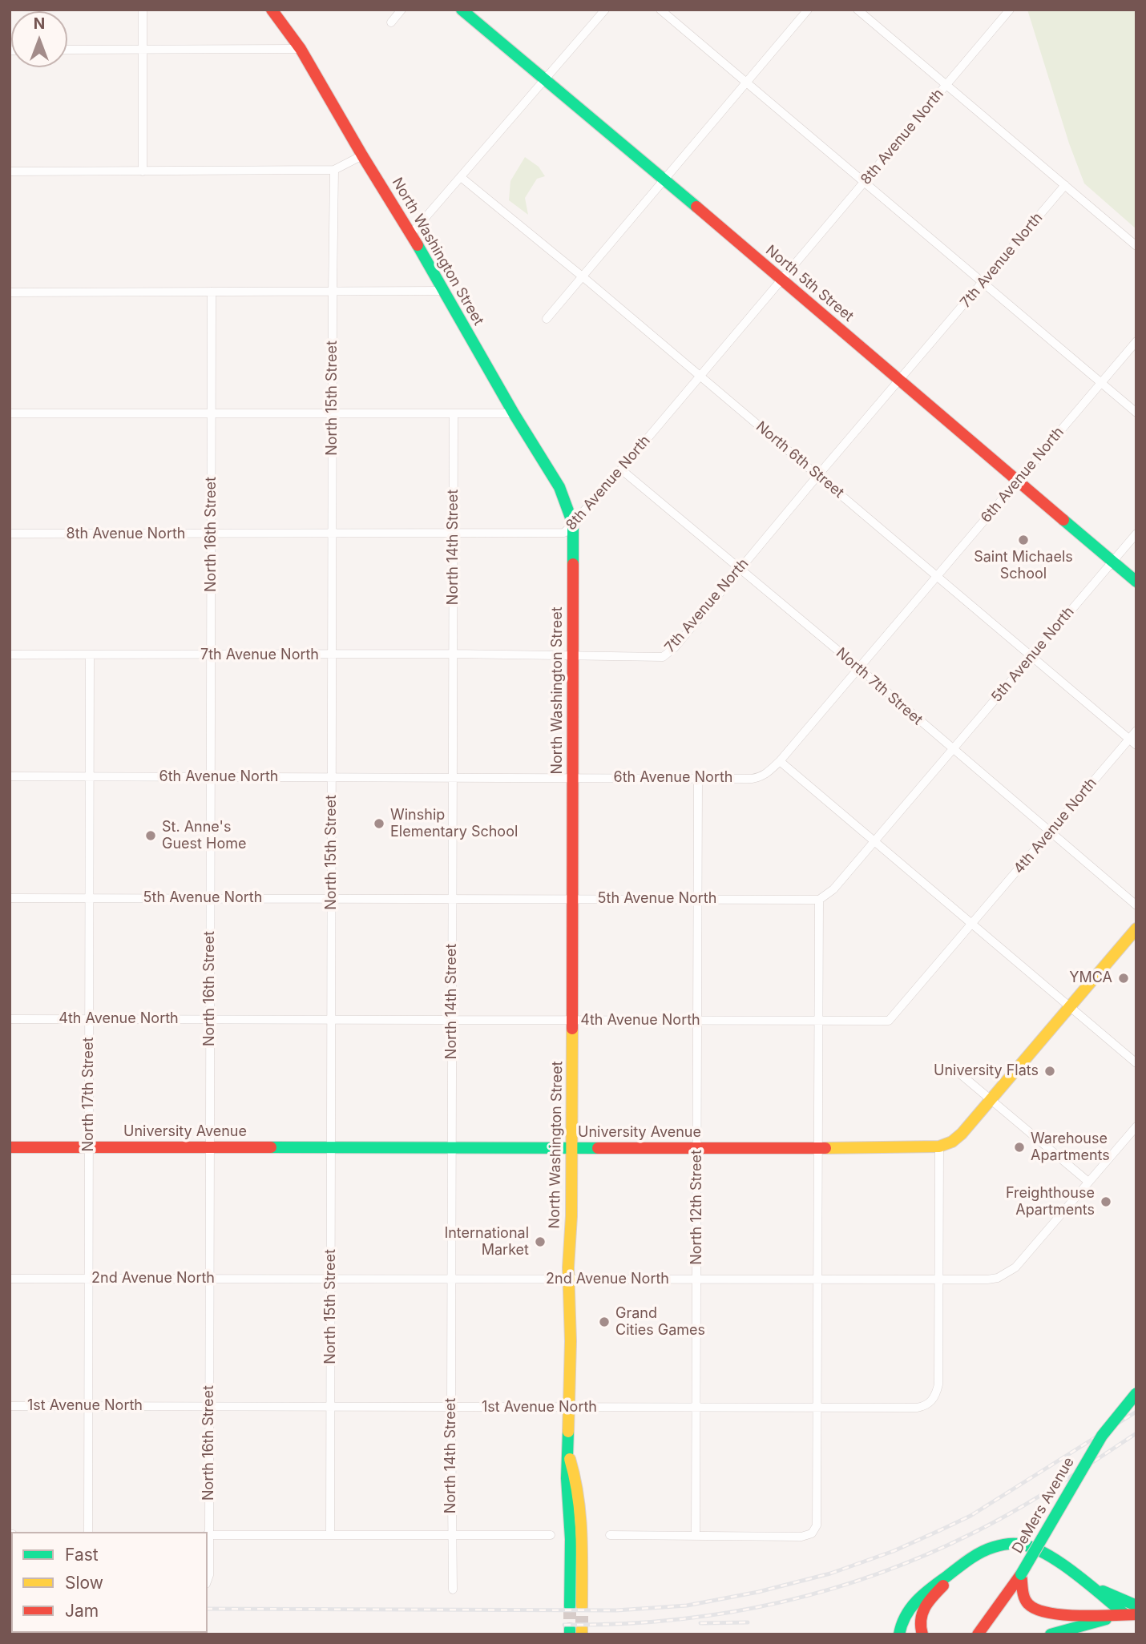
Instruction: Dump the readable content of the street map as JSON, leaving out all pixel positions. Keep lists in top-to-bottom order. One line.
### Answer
{"streets":{"main road":["North Washington Street","North 5th Street","University Avenue","DeMers Avenue"],"street":["8th Avenue North","7th Avenue North","North 15th Street","North 6th Street","6th Avenue North","North 16th Street","North 14th Street","5th Avenue North","North 7th Street","4th Avenue North","North 17th Street","North 12th Street","2nd Avenue North","1st Avenue North"]},"crossings":[["8th Avenue North","North Washington Street"],["8th Avenue North","North 5th Street"],["8th Avenue North","North 15th Street"],["8th Avenue North","North 6th Street"],["8th Avenue North","North 16th Street"],["8th Avenue North","North 14th Street"],["8th Avenue North","North 7th Street"],["North Washington Street","7th Avenue North"],["North Washington Street","6th Avenue North"],["North Washington Street","5th Avenue North"],["North Washington Street","4th Avenue North"],["North Washington Street","University Avenue"],["North Washington Street","2nd Avenue North"],["North Washington Street","1st Avenue North"],["7th Avenue North","North 5th Street"],["7th Avenue North","North 15th Street"],["7th Avenue North","North 6th Street"],["7th Avenue North","North 16th Street"],["7th Avenue North","North 14th Street"],["7th Avenue North","North 7th Street"],["7th Avenue North","North 17th Street"],["North 5th Street","6th Avenue North"],["North 5th Street","5th Avenue North"],["North 15th Street","6th Avenue North"],["North 15th Street","5th Avenue North"],["North 15th Street","4th Avenue North"],["North 15th Street","University Avenue"],["North 15th Street","2nd Avenue North"],["North 15th Street","1st Avenue North"],["North 6th Street","6th Avenue North"],["North 6th Street","5th Avenue North"],["North 6th Street","4th Avenue North"],["6th Avenue North","North 16th Street"],["6th Avenue North","North 14th Street"],["6th Avenue North","North 7th Street"],["6th Avenue North","North 17th Street"],["6th Avenue North","North 12th Street"],["North 16th Street","5th Avenue North"],["North 16th Street","4th Avenue North"],["North 16th Street","University Avenue"],["North 16th Street","2nd Avenue North"],["North 16th Street","1st Avenue North"],["North 14th Street","5th Avenue North"],["North 14th Street","4th Avenue North"],["North 14th Street","University Avenue"],["North 14th Street","2nd Avenue North"],["North 14th Street","1st Avenue North"],["5th Avenue North","North 7th Street"],["5th Avenue North","North 17th Street"],["5th Avenue North","North 12th Street"],["North 7th Street","4th Avenue North"],["4th Avenue North","North 17th Street"],["4th Avenue North","North 12th Street"],["North 17th Street","University Avenue"],["North 17th Street","2nd Avenue North"],["North 17th Street","1st Avenue North"],["University Avenue","North 12th Street"],["North 12th Street","2nd Avenue North"],["North 12th Street","1st Avenue North"],["2nd Avenue North","1st Avenue North"]],"places":["Saint Michaels School","Winship Elementary School","St. Anne's Guest Home","YMCA","University Flats","Warehouse Apartments","Freighthouse Apartments","International Market","Grand Cities Games"],"legend":["Fast","Slow","Jam"],"north":"top"}
